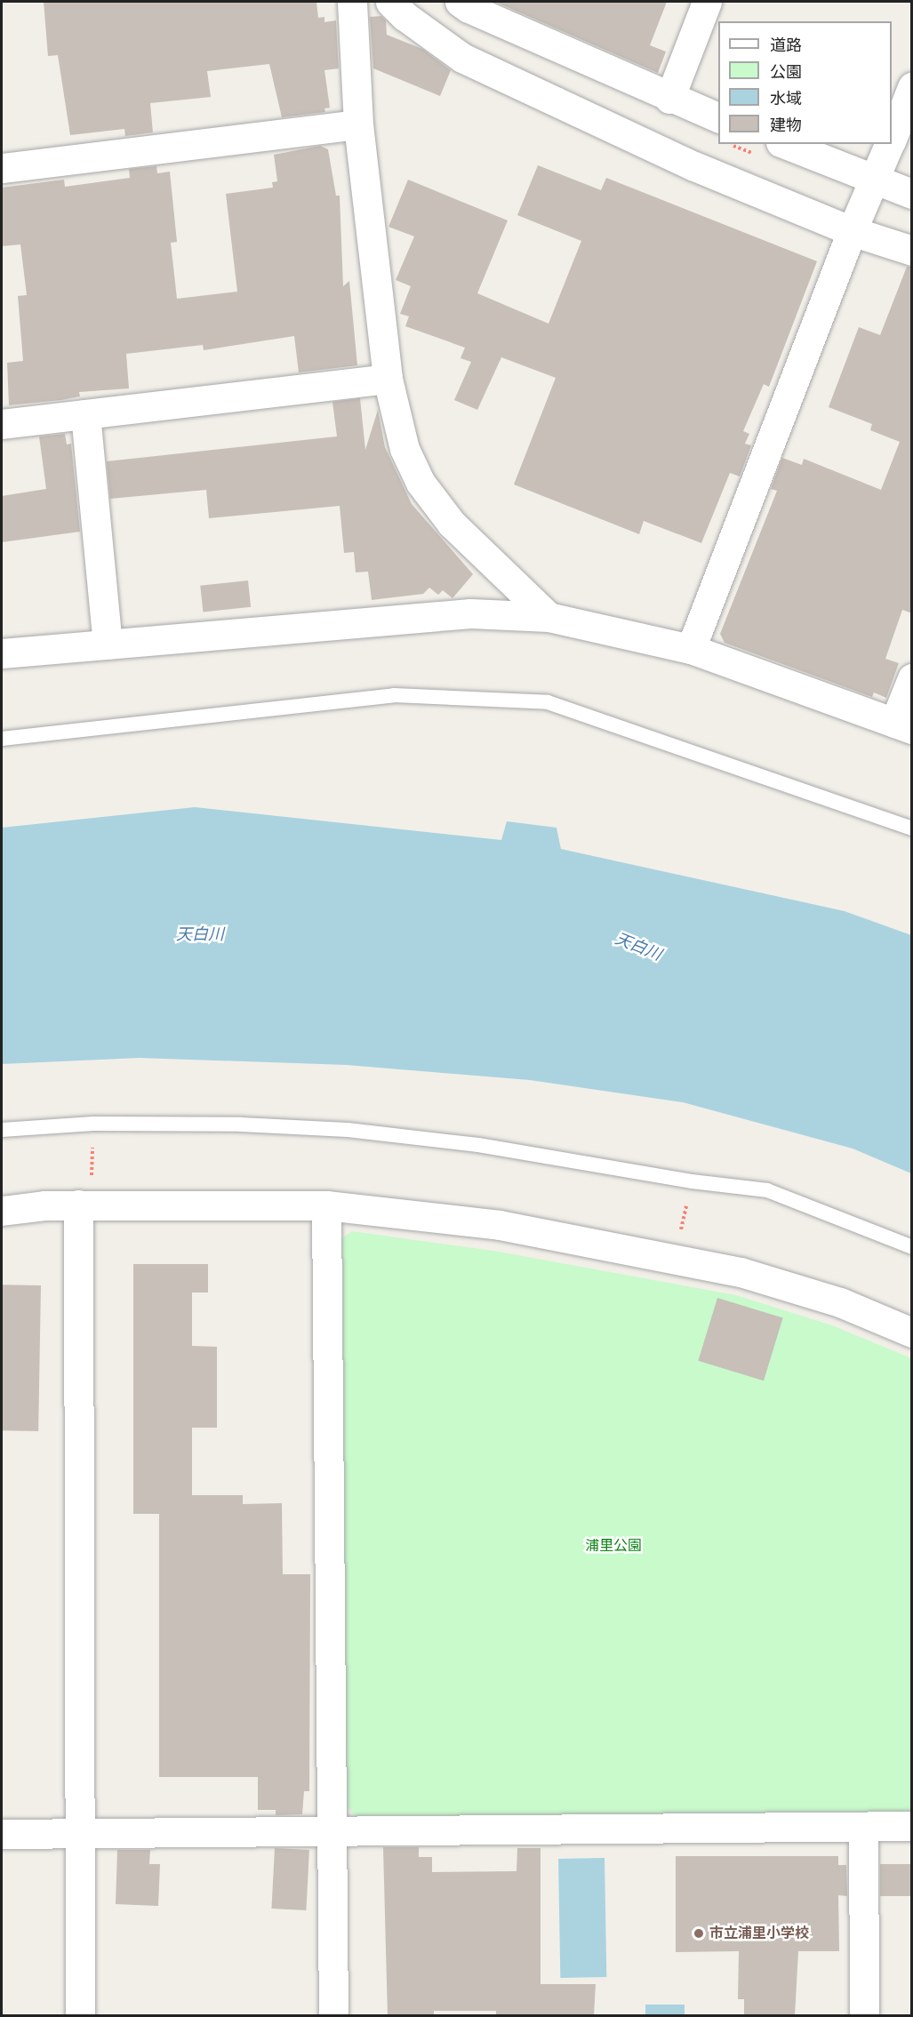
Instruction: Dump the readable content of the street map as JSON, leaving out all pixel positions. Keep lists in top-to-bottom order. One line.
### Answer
{"water":["天白川"],"parks":["浦里公園"],"places":["市立浦里小学校"],"legend":["道路","公園","水域","建物"]}
